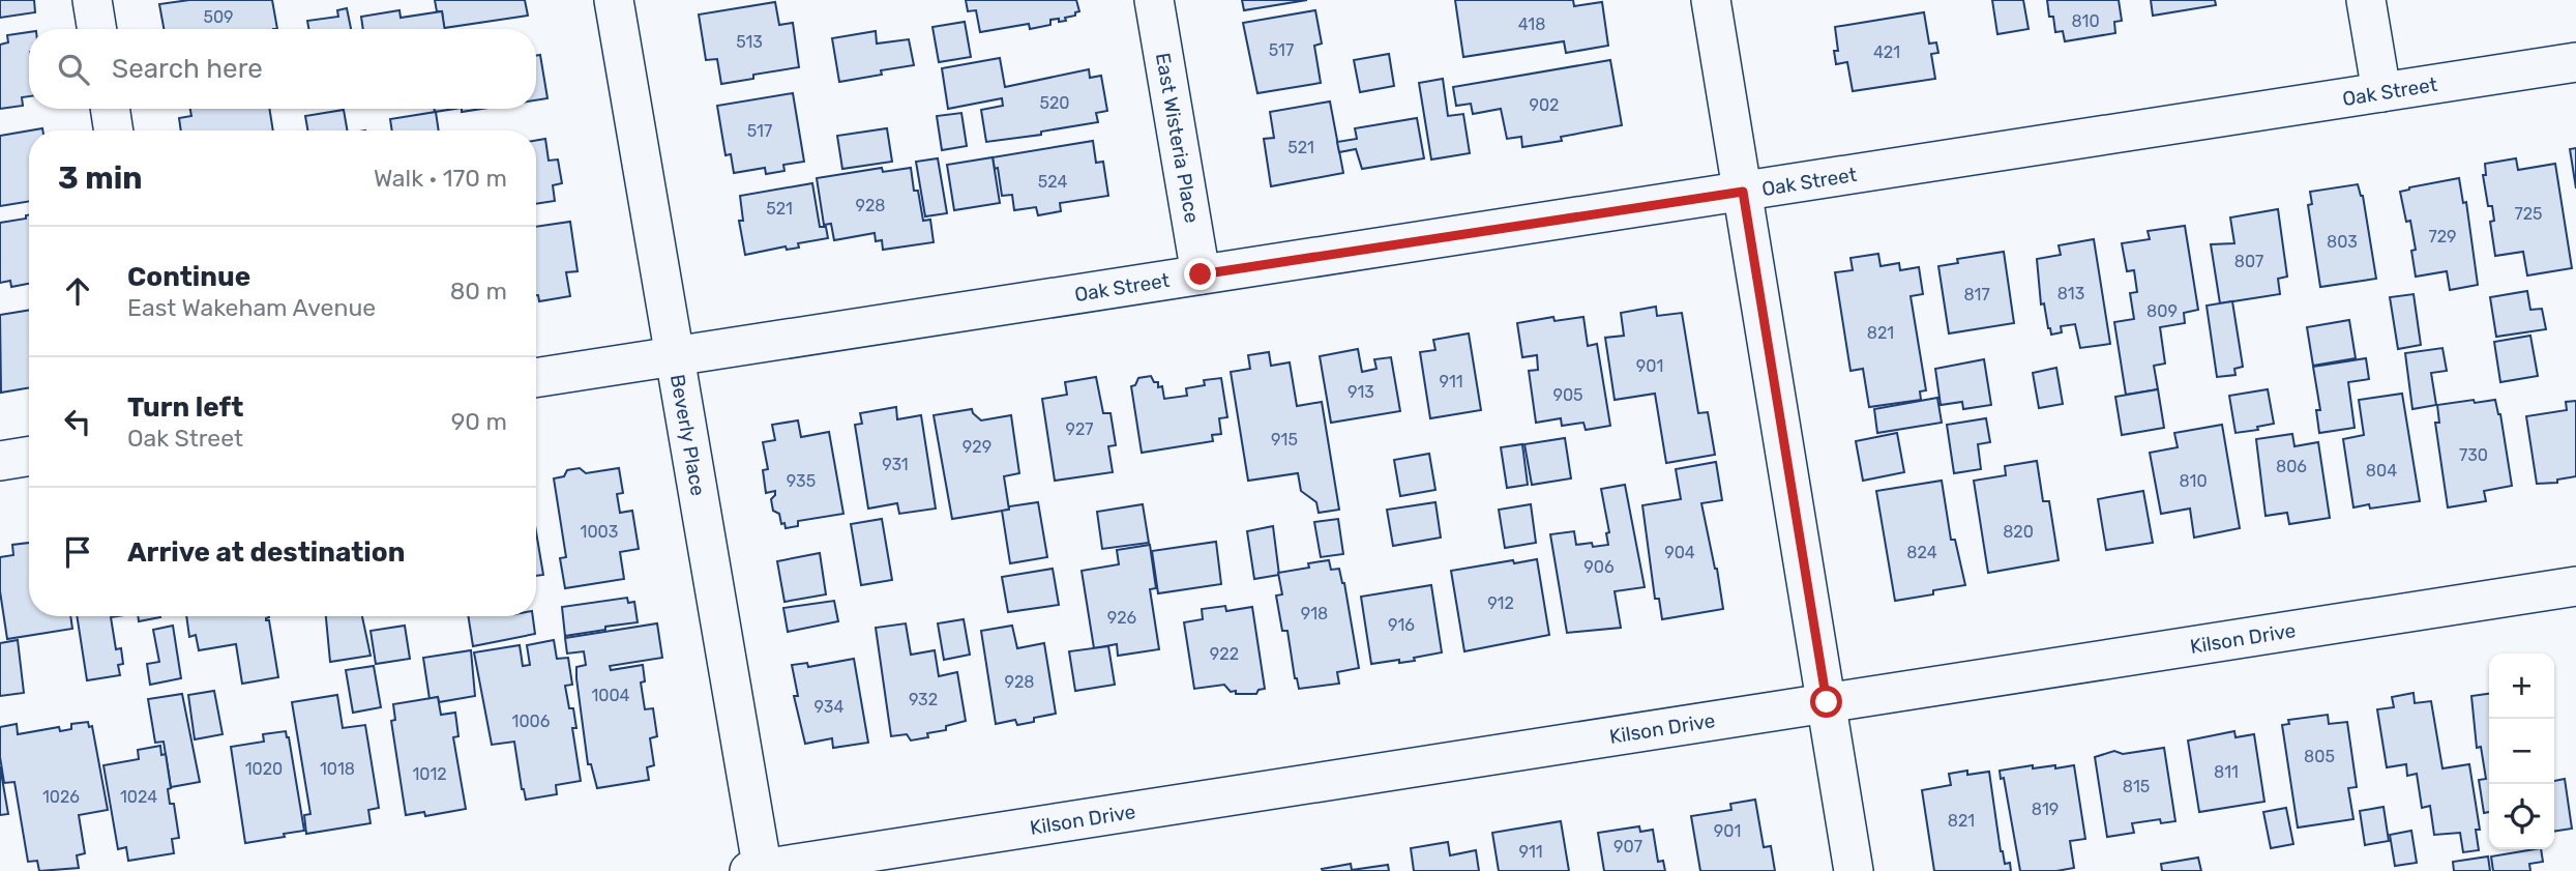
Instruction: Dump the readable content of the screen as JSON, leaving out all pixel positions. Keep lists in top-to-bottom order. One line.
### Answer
{"streets":{"street":["Oak Street","East Wisteria Place","Beverly Place","Kilson Drive"]},"crossings":[["Oak Street","East Wisteria Place"],["Oak Street","Beverly Place"],["Beverly Place","Kilson Drive"]],"house_numbers":["509","810","418","513","517","421","520","902","517","521","524","928","521","725","729","803","807","813","817","809","821","901","911","913","905","927","915","929","730","931","806","804","935","810","1003","820","904","824","906","912","918","926","916","922","928","1004","932","934","1006","805","1020","1018","811","1012","815","1026","1024","819","821","901","907","911"],"page":{"search":"Search here","heading":["3 min","Walk · 170 m"],"list":[["Continue","East Wakeham Avenue","80 m"],["Turn left","Oak Street","90 m"],"Arrive at destination"],"map_buttons":["+","−"]}}
